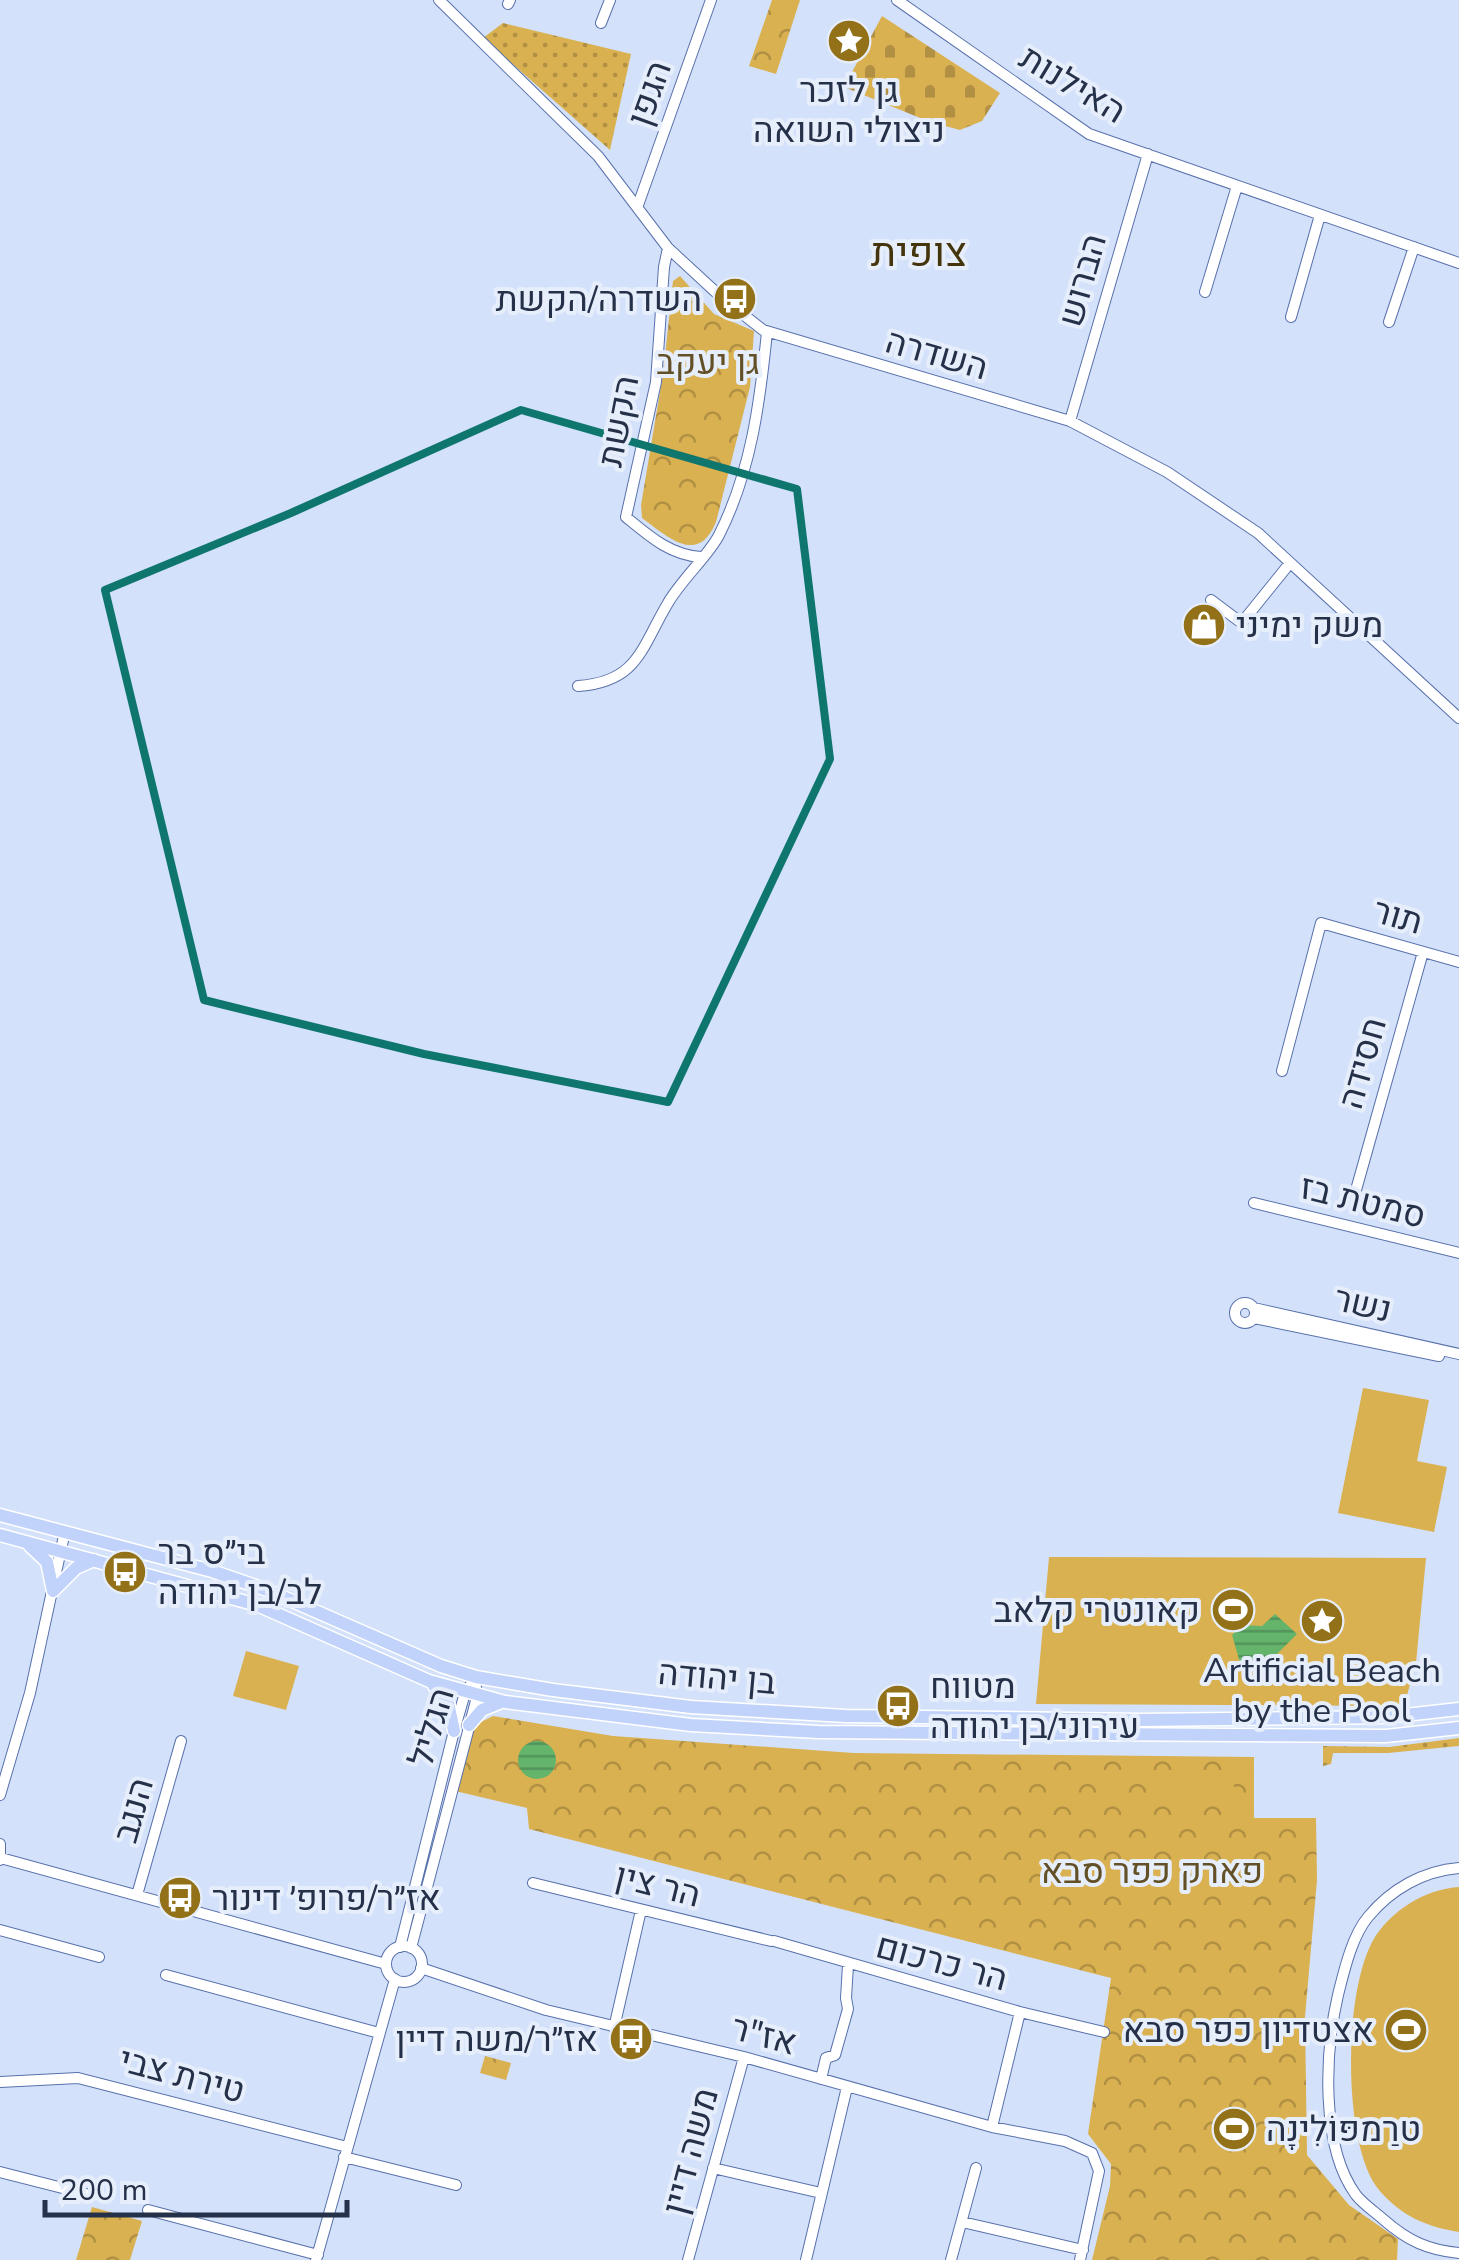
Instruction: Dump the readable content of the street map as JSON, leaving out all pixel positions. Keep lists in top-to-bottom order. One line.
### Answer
{"streets":{"main road":["בן יהודה"],"street":["האילנות","הגפן","הברוש","השדרה","הקשת","תור","חסידה","סמטת בז","נשר","הגליל","הנגב","הר צין","הר כרכום","אז\"ר","טירת צבי","משה דיין"]},"crossings":[["האילנות","הברוש"],["הגפן","השדרה"],["הברוש","השדרה"],["השדרה","הקשת"],["תור","חסידה"],["בן יהודה","הגליל"],["הגליל","אז\"ר"],["הר צין","הר כרכום"],["הר כרכום","אז\"ר"],["אז\"ר","משה דיין"]],"districts":["צופית"],"parks":["גן יעקב","פארק כפר סבא"],"places":{"place":["גן לזכר ניצולי השואה","Artificial Beach by the Pool"],"bus stop":["השדרה/הקשת","בי״ס בר לב/בן יהודה","מטווח עירוני/בן יהודה","אז״ר/פרופ׳ דינור","אז״ר/משה דיין"],"shop":["משק ימיני"],"sports":["קאונטרי קלאב","אצטדיון כפר סבא","טרַמפּוֹלִינָה"]},"scale_bar":"200 m"}
